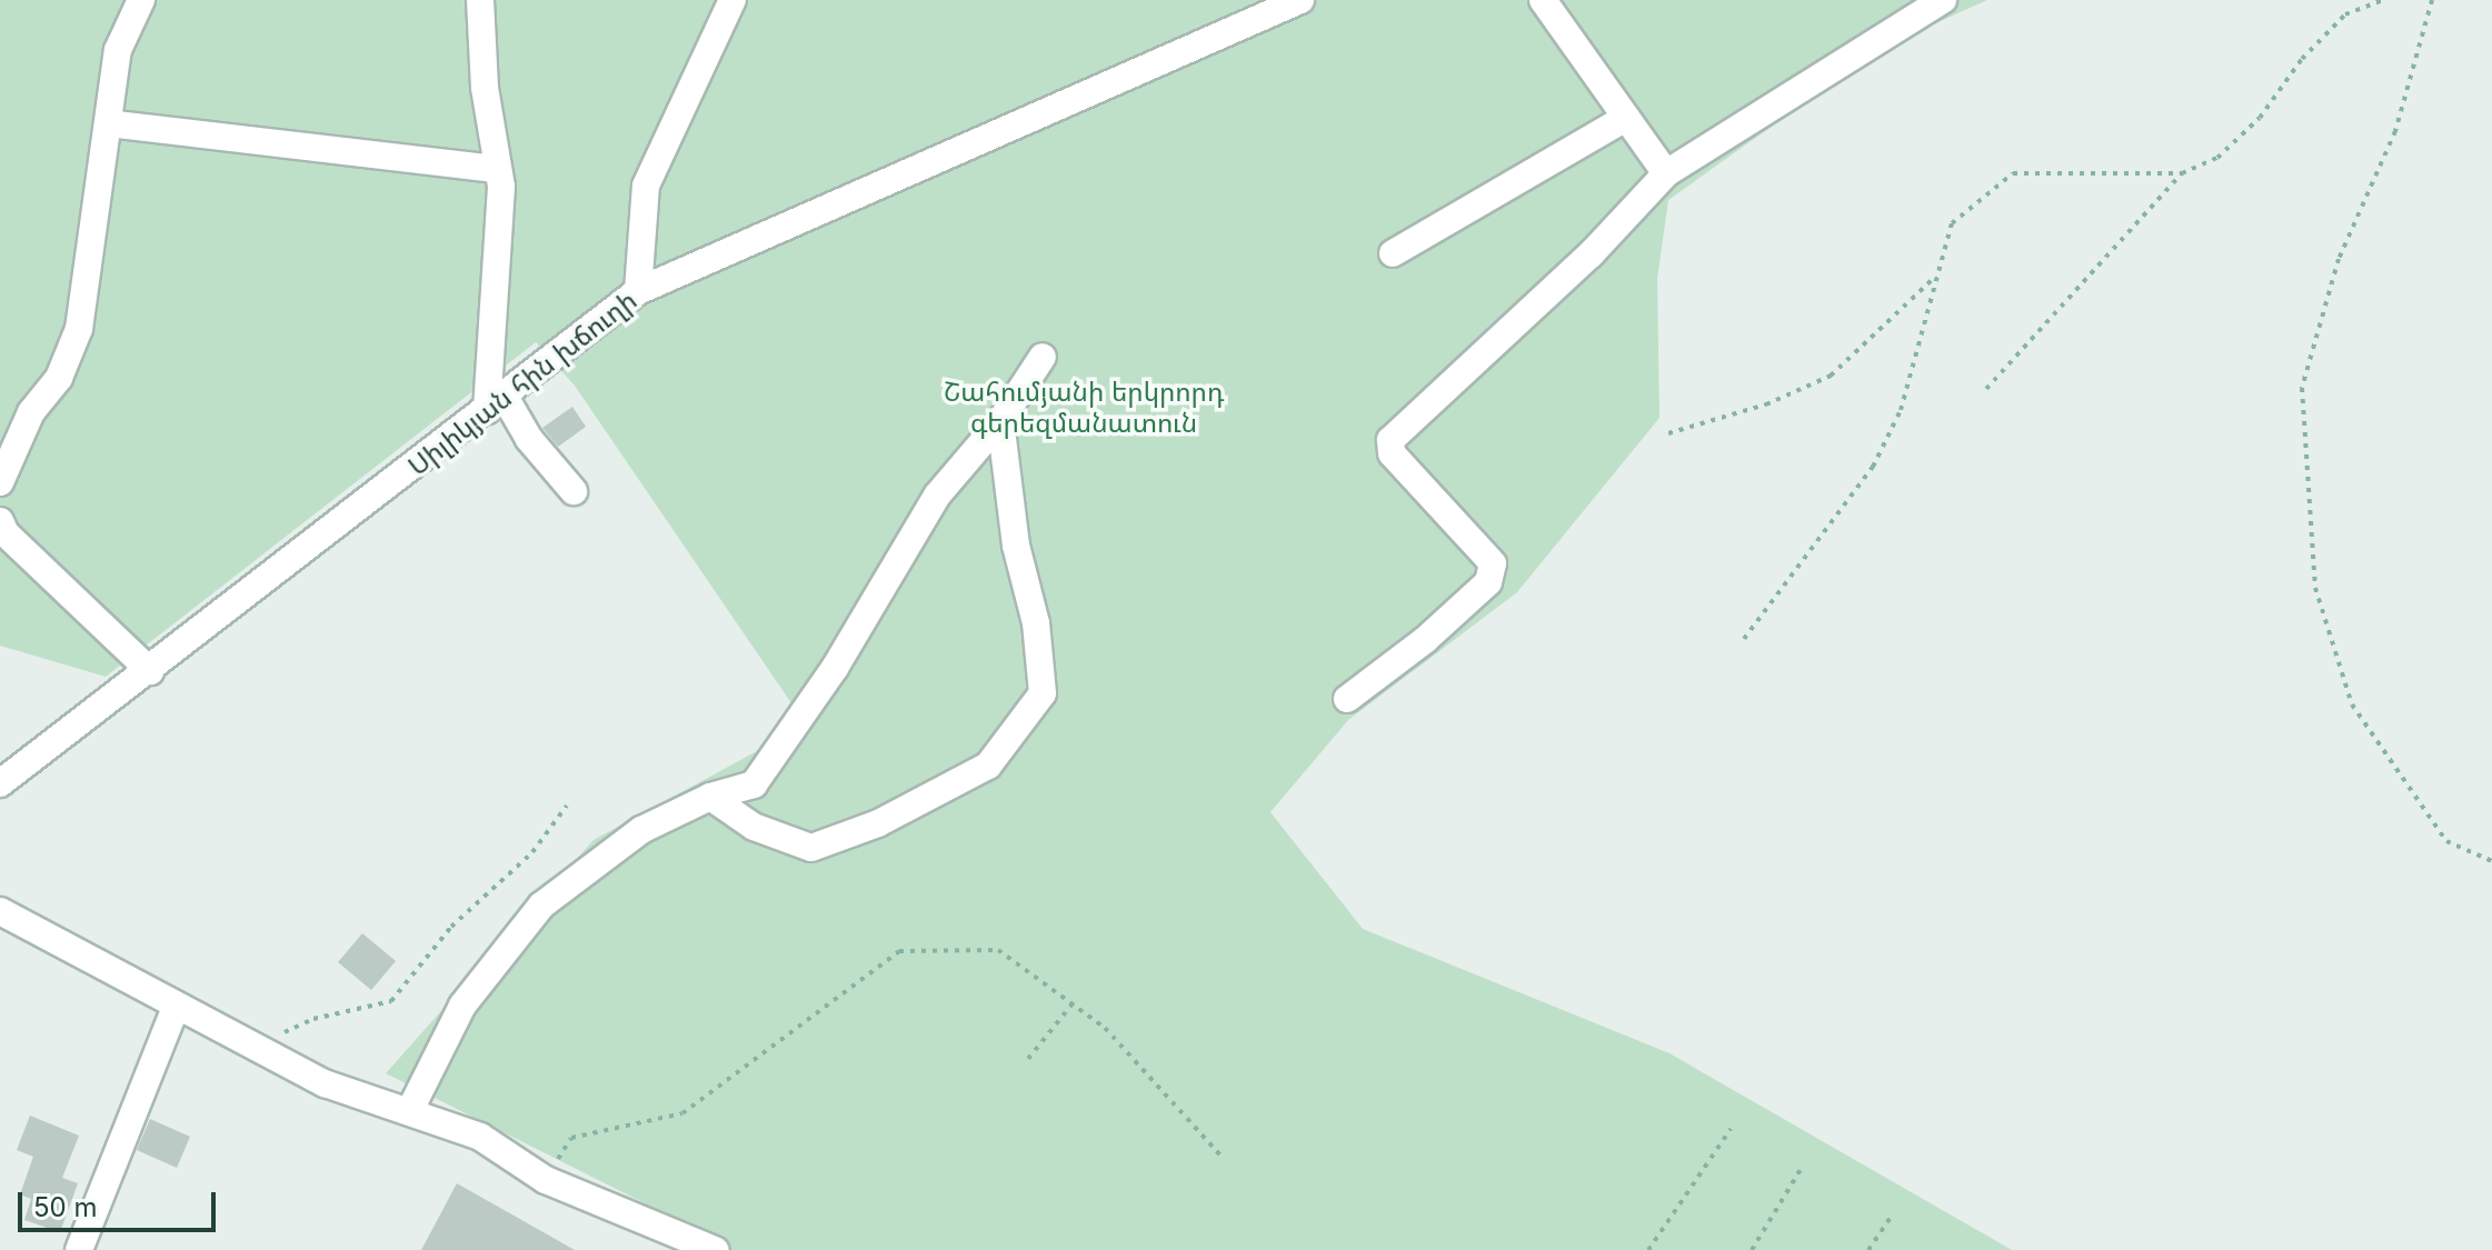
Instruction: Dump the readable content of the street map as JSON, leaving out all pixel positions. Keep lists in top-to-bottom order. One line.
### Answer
{"streets":{"street":["Սիլիկյան հին խճուղի"]},"parks":["Շահումյանի երկրորդ գերեզմանատուն"],"scale_bar":"50 m"}
